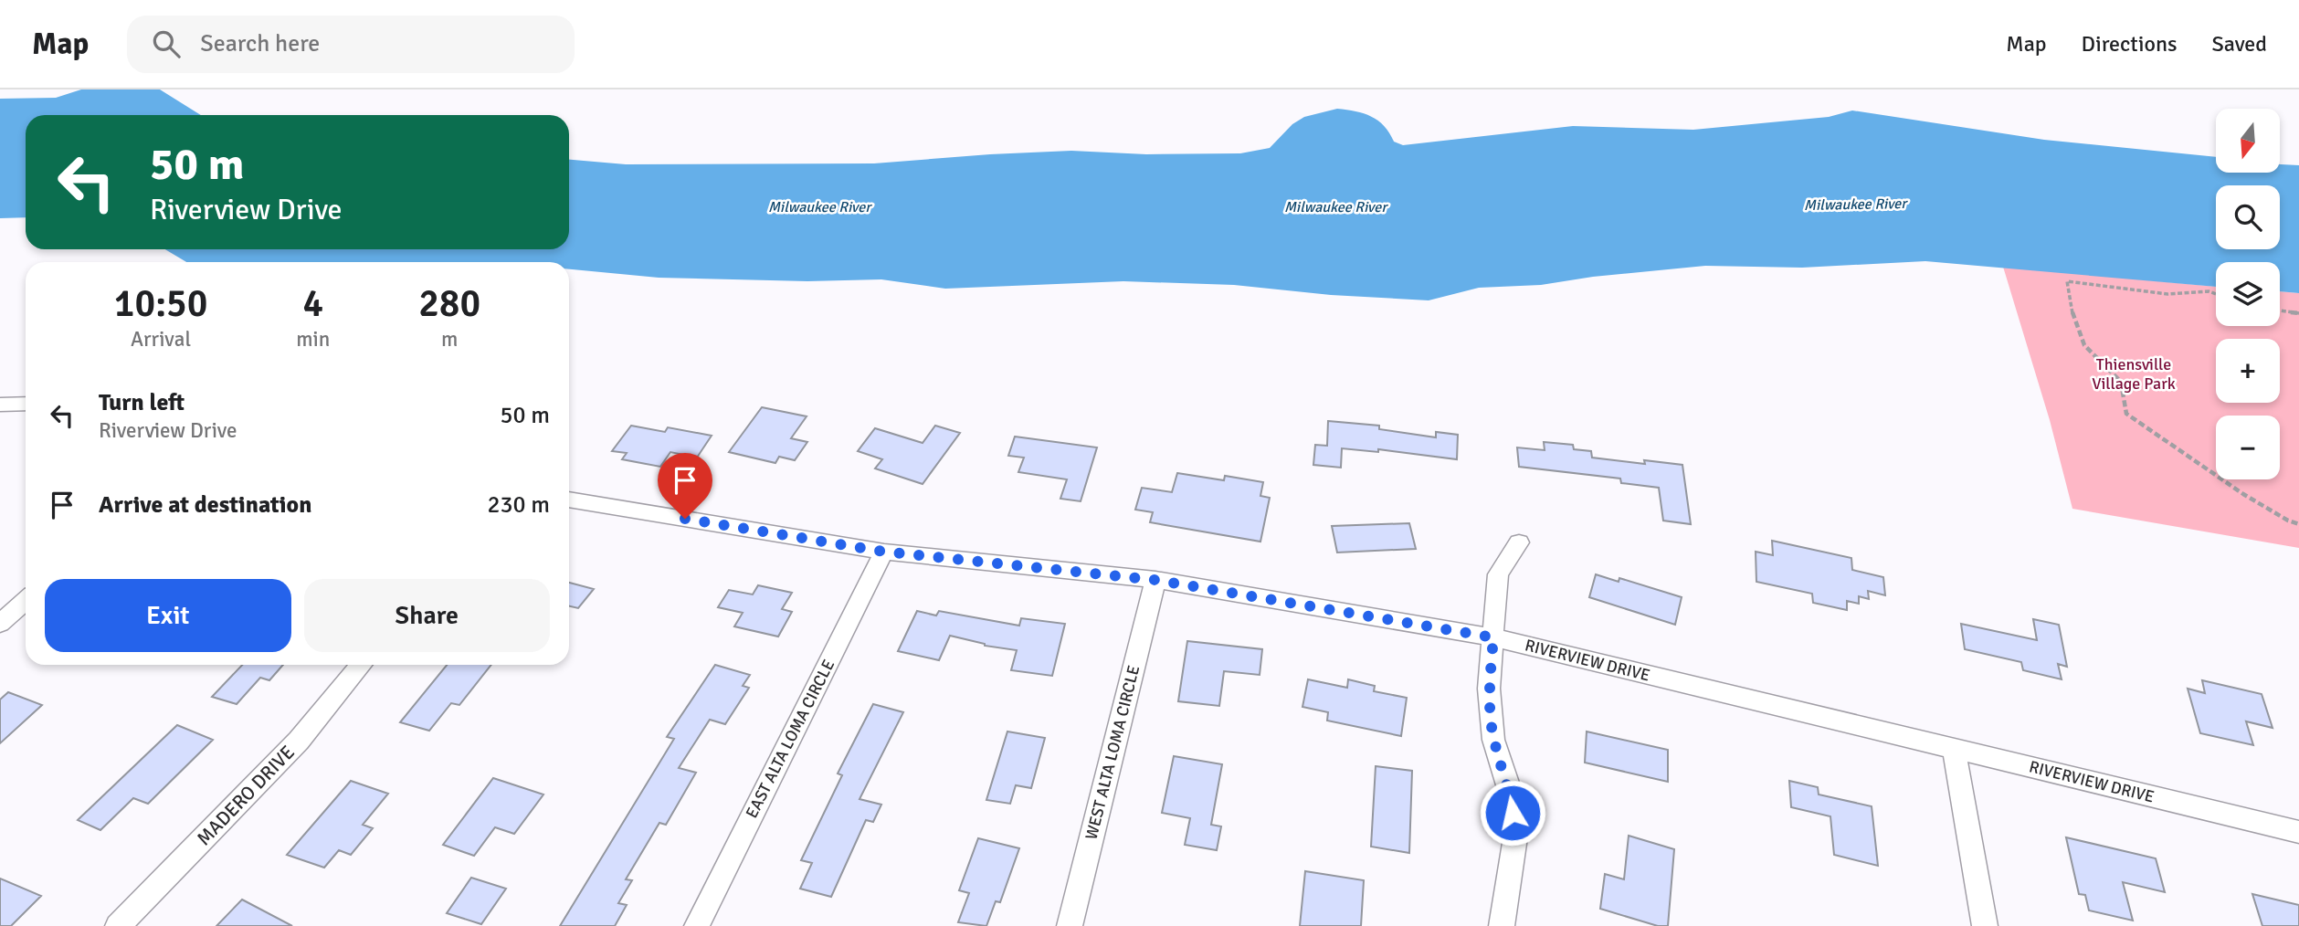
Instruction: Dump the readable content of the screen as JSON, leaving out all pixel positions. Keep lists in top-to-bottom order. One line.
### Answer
{"streets":{"street":["RIVERVIEW DRIVE","EAST ALTA LOMA CIRCLE","WEST ALTA LOMA CIRCLE","MADERO DRIVE"]},"crossings":[["RIVERVIEW DRIVE","EAST ALTA LOMA CIRCLE"],["RIVERVIEW DRIVE","WEST ALTA LOMA CIRCLE"]],"water":["Milwaukee River"],"parks":["Thiensville Village Park"],"north":"bottom","page":{"header":"Map","search":"Search here","nav":["Map","Directions","Saved"],"map_buttons":["+","−"],"turn":["50 m","Riverview Drive"],"eta":["10:50","Arrival","4","min","280","m"],"list":[{"name":"Turn left","note":"Riverview Drive","value":"50 m"},{"name":"Arrive at destination","value":"230 m"}],"buttons":["Exit","Share"]}}
